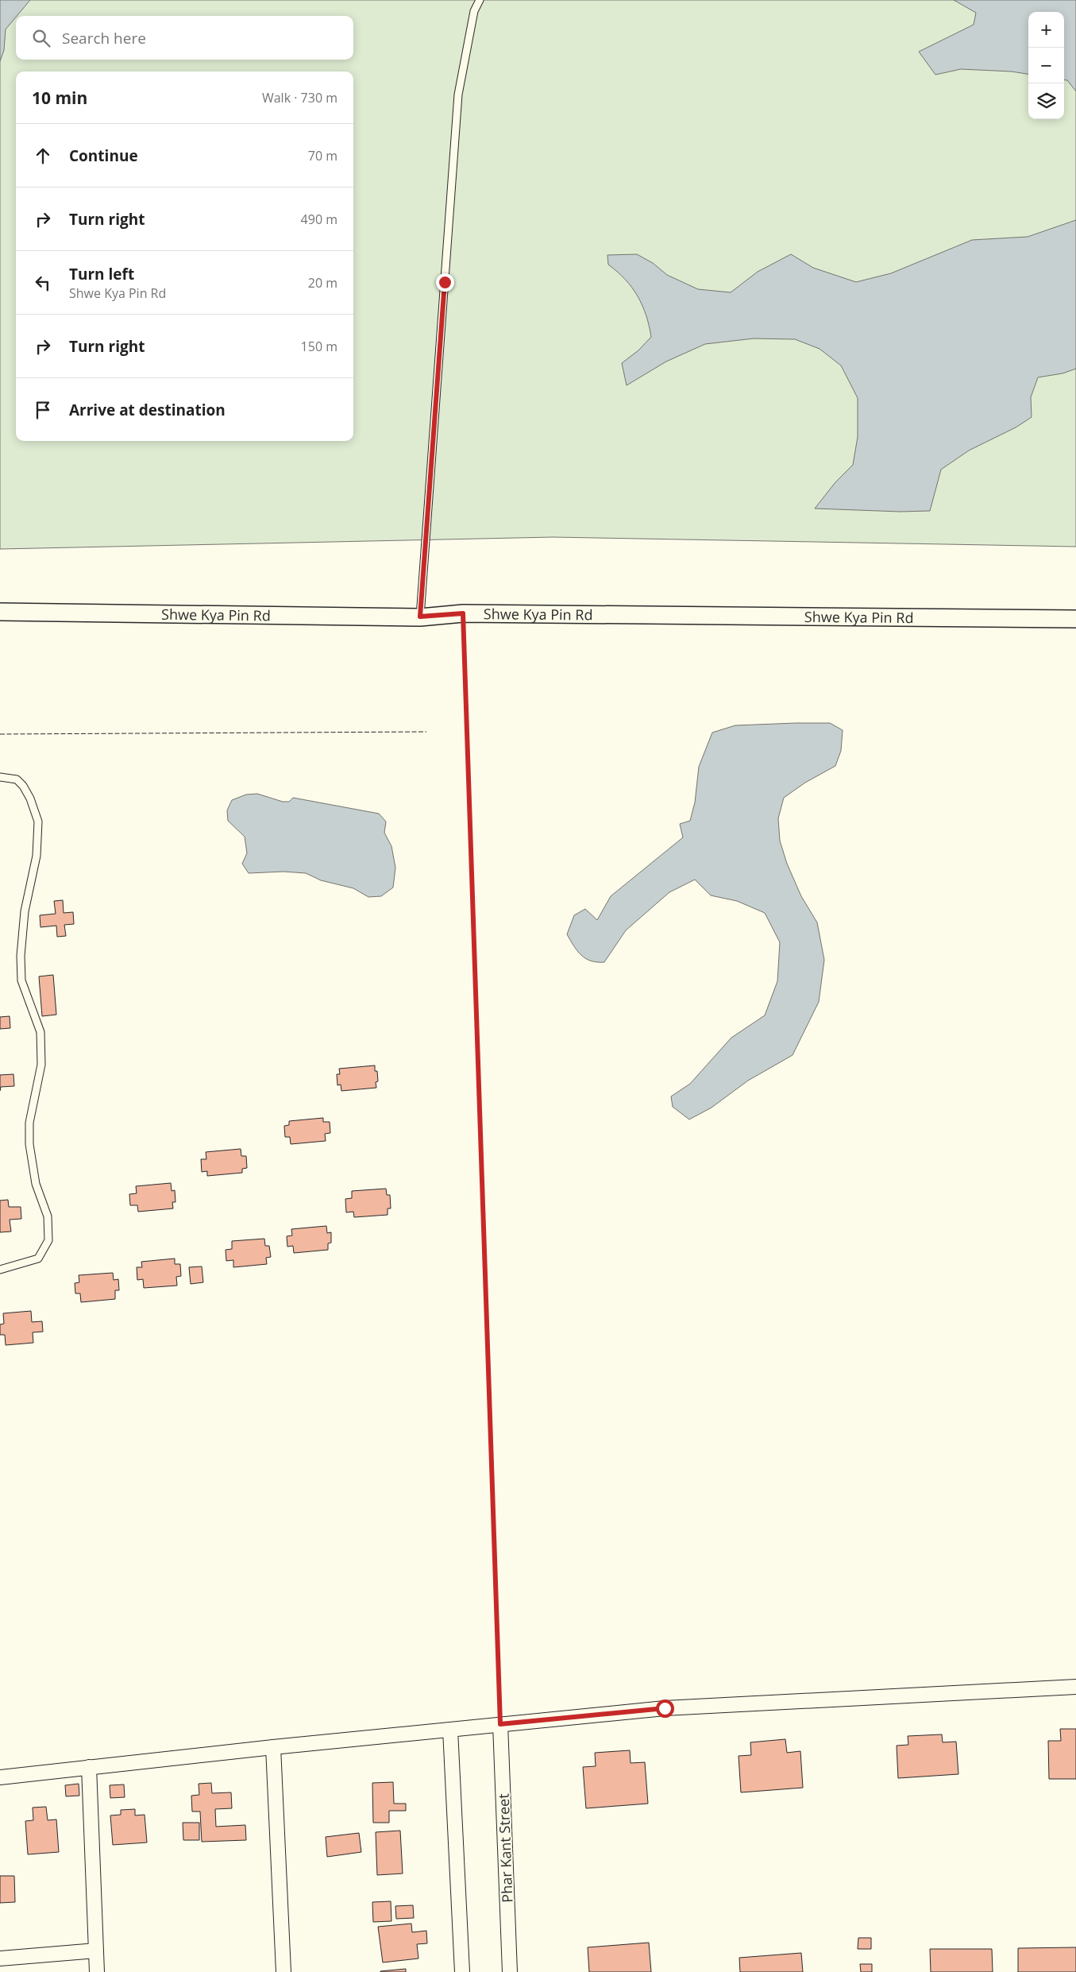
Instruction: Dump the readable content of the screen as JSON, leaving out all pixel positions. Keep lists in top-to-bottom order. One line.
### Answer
{"streets":{"street":["Shwe Kya Pin Rd","Phar Kant Street"]},"page":{"map_buttons":["+","−"],"search":"Search here","heading":["10 min","Walk · 730 m"],"list":[["Continue","70 m"],["Turn right","490 m"],["Turn left","Shwe Kya Pin Rd","20 m"],["Turn right","150 m"],"Arrive at destination"]}}
